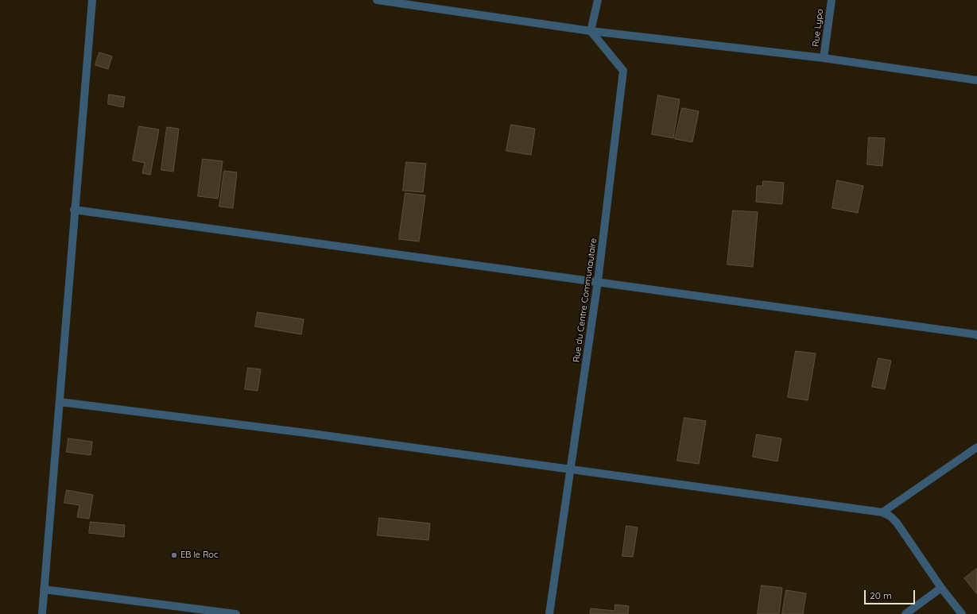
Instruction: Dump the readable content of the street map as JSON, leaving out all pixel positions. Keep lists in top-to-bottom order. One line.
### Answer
{"streets":{"street":["Rue Lypo","Rue du Centre Communautaire"]},"places":["EB le Roc"],"scale_bar":"20 m"}
